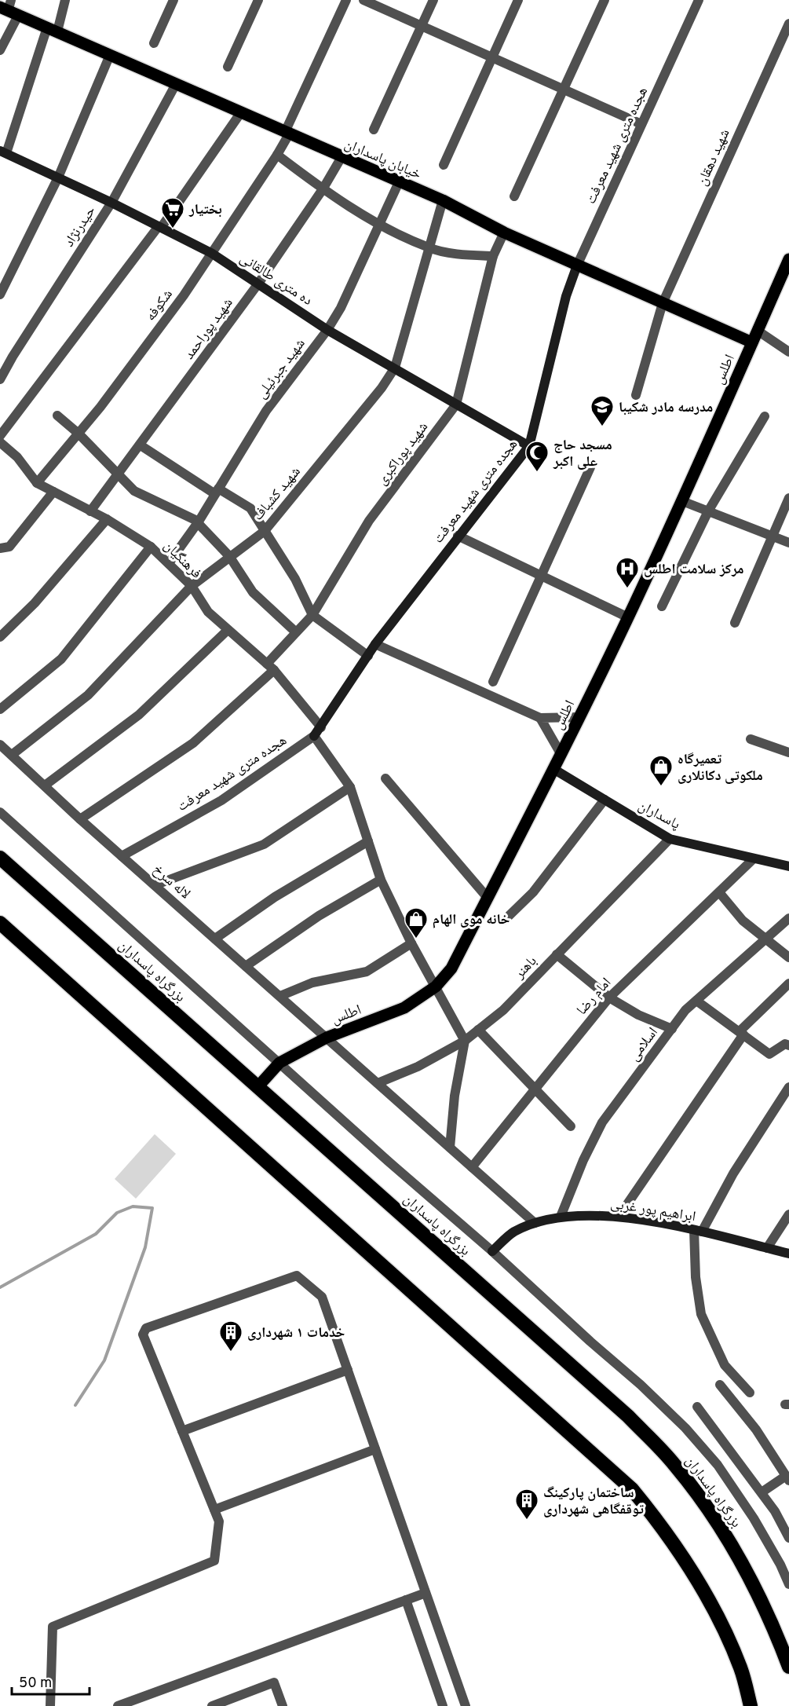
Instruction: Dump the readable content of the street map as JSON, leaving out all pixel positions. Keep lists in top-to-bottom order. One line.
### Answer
{"streets":{"highway":["بزرگراه پاسداران"],"main road":["خیابان پاسداران","اطلس"],"street":["هجده متری شهید معرفت","شهید دهقان","حیدرنژاد","ده متری طالقانی","شکوفه","شهید پوراحمد","شهید جبرئیلی","شهید پوراکبری","شهید کشباف","فرهنگیان","پاسداران","لاله سرخ","باهنر","امام رضا","اسلامی","ابراهیم پور غربی"]},"crossings":[["هجده متری شهید معرفت","خیابان پاسداران"],["هجده متری شهید معرفت","ده متری طالقانی"],["هجده متری شهید معرفت","فرهنگیان"],["هجده متری شهید معرفت","لاله سرخ"],["شهید دهقان","خیابان پاسداران"],["خیابان پاسداران","حیدرنژاد"],["خیابان پاسداران","شکوفه"],["خیابان پاسداران","شهید پوراحمد"],["خیابان پاسداران","شهید جبرئیلی"],["خیابان پاسداران","اطلس"],["خیابان پاسداران","شهید پوراکبری"],["خیابان پاسداران","شهید کشباف"],["حیدرنژاد","ده متری طالقانی"],["ده متری طالقانی","شکوفه"],["ده متری طالقانی","شهید پوراحمد"],["ده متری طالقانی","شهید جبرئیلی"],["ده متری طالقانی","شهید پوراکبری"],["ده متری طالقانی","شهید کشباف"],["شکوفه","فرهنگیان"],["شهید پوراحمد","فرهنگیان"],["شهید جبرئیلی","فرهنگیان"],["اطلس","پاسداران"],["اطلس","لاله سرخ"],["اطلس","بزرگراه پاسداران"],["شهید پوراکبری","فرهنگیان"],["شهید پوراکبری","لاله سرخ"],["شهید کشباف","فرهنگیان"],["شهید کشباف","لاله سرخ"],["پاسداران","باهنر"],["پاسداران","امام رضا"],["لاله سرخ","باهنر"],["لاله سرخ","امام رضا"],["لاله سرخ","ابراهیم پور غربی"],["اسلامی","ابراهیم پور غربی"]],"places":{"supermarket":["بختیار"],"school or university":["مدرسه مادر شکیبا"],"mosque":["مسجد حاج علی اکبر"],"hospital":["مرکز سلامت اطلس"],"shop":["تعمیرگاه ملکوتی دکانلاری","خانه موی الهام"],"building":["خدمات ۱ شهرداری","ساختمان پارکینگ توقفگاهی شهرداری"]},"scale_bar":"50 m"}
